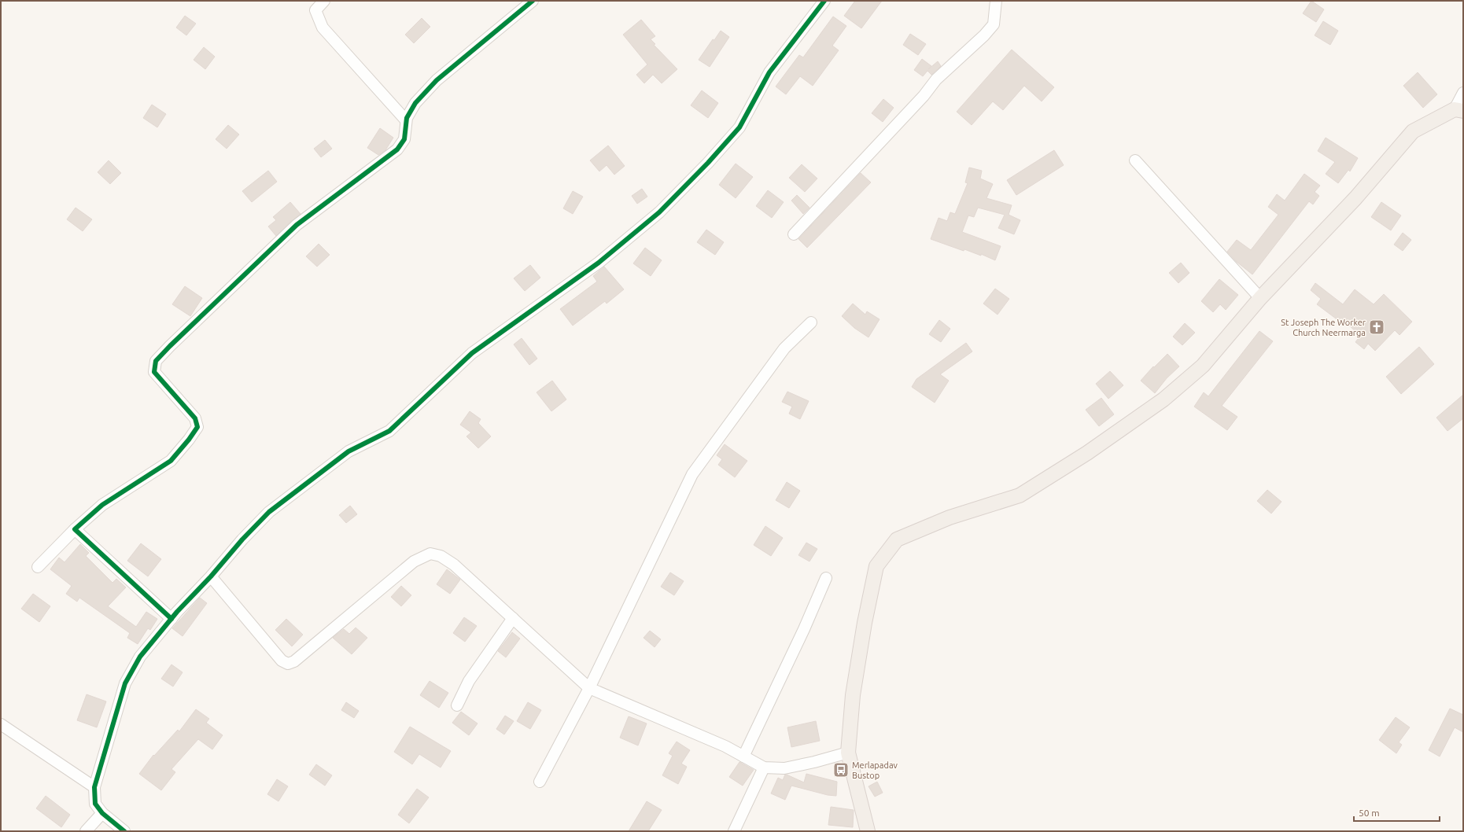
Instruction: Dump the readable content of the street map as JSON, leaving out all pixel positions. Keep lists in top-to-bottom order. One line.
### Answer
{"places":{"church":["St Joseph The Worker Church Neermarga"],"bus stop":["Merlapadav Bustop"]},"scale_bar":"50 m"}
